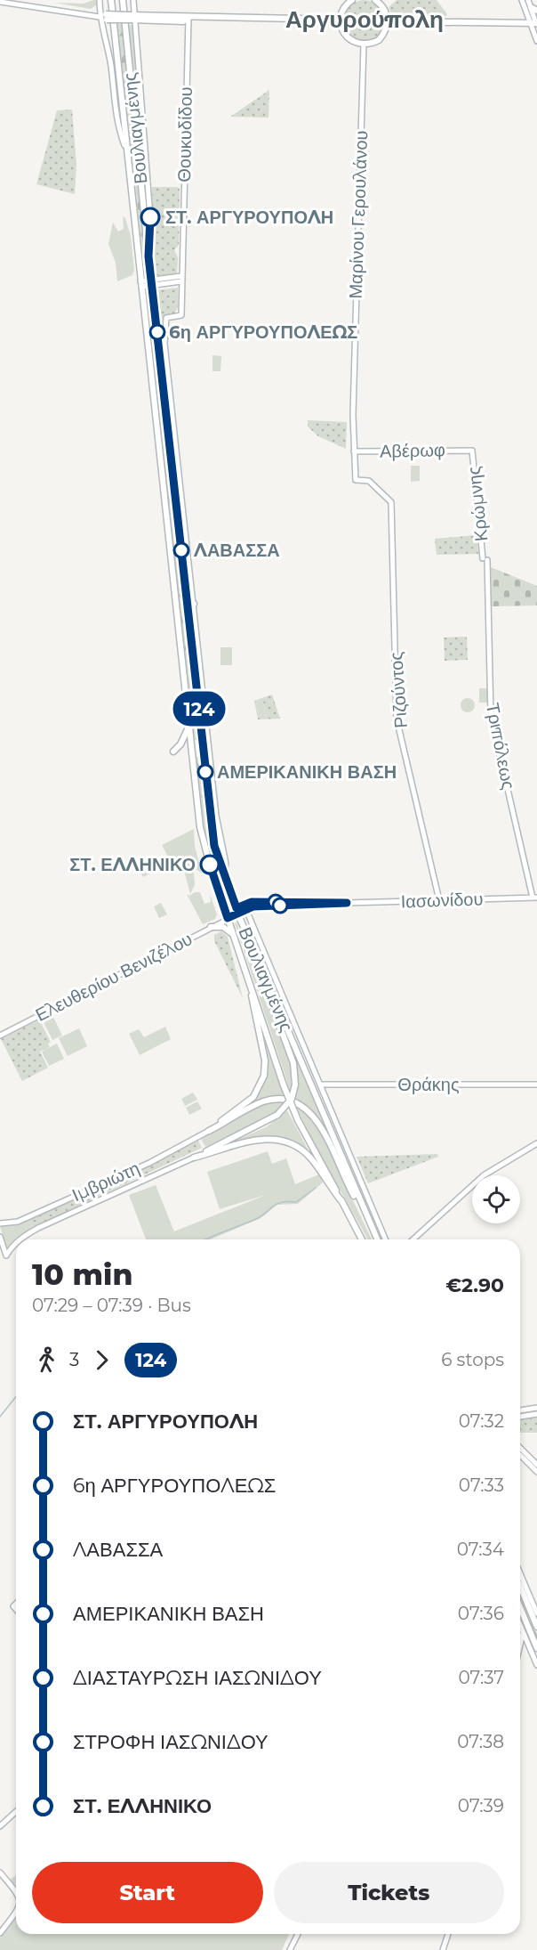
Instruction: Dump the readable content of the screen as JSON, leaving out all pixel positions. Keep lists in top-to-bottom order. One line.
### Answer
{"streets":{"main road":["Βουλιαγμένης"],"street":["Θουκυδίδου","Μαρίνου Γερουλάνου","Αβέρωφ","Κρώμνης","Ριζούντος","Τριπόλεως","Ιασωνίδου","Ελευθερίου Βενιζέλου","Θράκης","Ιμβριώτη"]},"crossings":[["Βουλιαγμένης","Ιασωνίδου"],["Βουλιαγμένης","Ελευθερίου Βενιζέλου"],["Μαρίνου Γερουλάνου","Αβέρωφ"],["Μαρίνου Γερουλάνου","Ριζούντος"],["Αβέρωφ","Κρώμνης"],["Κρώμνης","Τριπόλεως"],["Ριζούντος","Ιασωνίδου"],["Τριπόλεως","Ιασωνίδου"],["Ιασωνίδου","Ελευθερίου Βενιζέλου"]],"districts":["Αργυρούπολη"],"places":["ΣΤ. ΑΡΓΥΡΟΥΠΟΛΗ","6η ΑΡΓΥΡΟΥΠΟΛΕΩΣ","ΛΑΒΑΣΣΑ","ΑΜΕΡΙΚΑΝΙΚΗ ΒΑΣΗ","ΣΤ. ΕΛΛΗΝΙΚΟ"],"lines":["bus line 124"],"page":{"on_map":"124","heading":["10 min","07:29 – 07:39 · Bus","€2.90"],"legs":["3","124","6 stops"],"list":[{"name":"ΣΤ. ΑΡΓΥΡΟΥΠΟΛΗ","value":"07:32"},{"name":"6η ΑΡΓΥΡΟΥΠΟΛΕΩΣ","value":"07:33"},{"name":"ΛΑΒΑΣΣΑ","value":"07:34"},{"name":"ΑΜΕΡΙΚΑΝΙΚΗ ΒΑΣΗ","value":"07:36"},{"name":"ΔΙΑΣΤΑΥΡΩΣΗ ΙΑΣΩΝΙΔΟΥ","value":"07:37"},{"name":"ΣΤΡΟΦΗ ΙΑΣΩΝΙΔΟΥ","value":"07:38"},{"name":"ΣΤ. ΕΛΛΗΝΙΚΟ","value":"07:39"}],"buttons":["Start","Tickets"]}}
